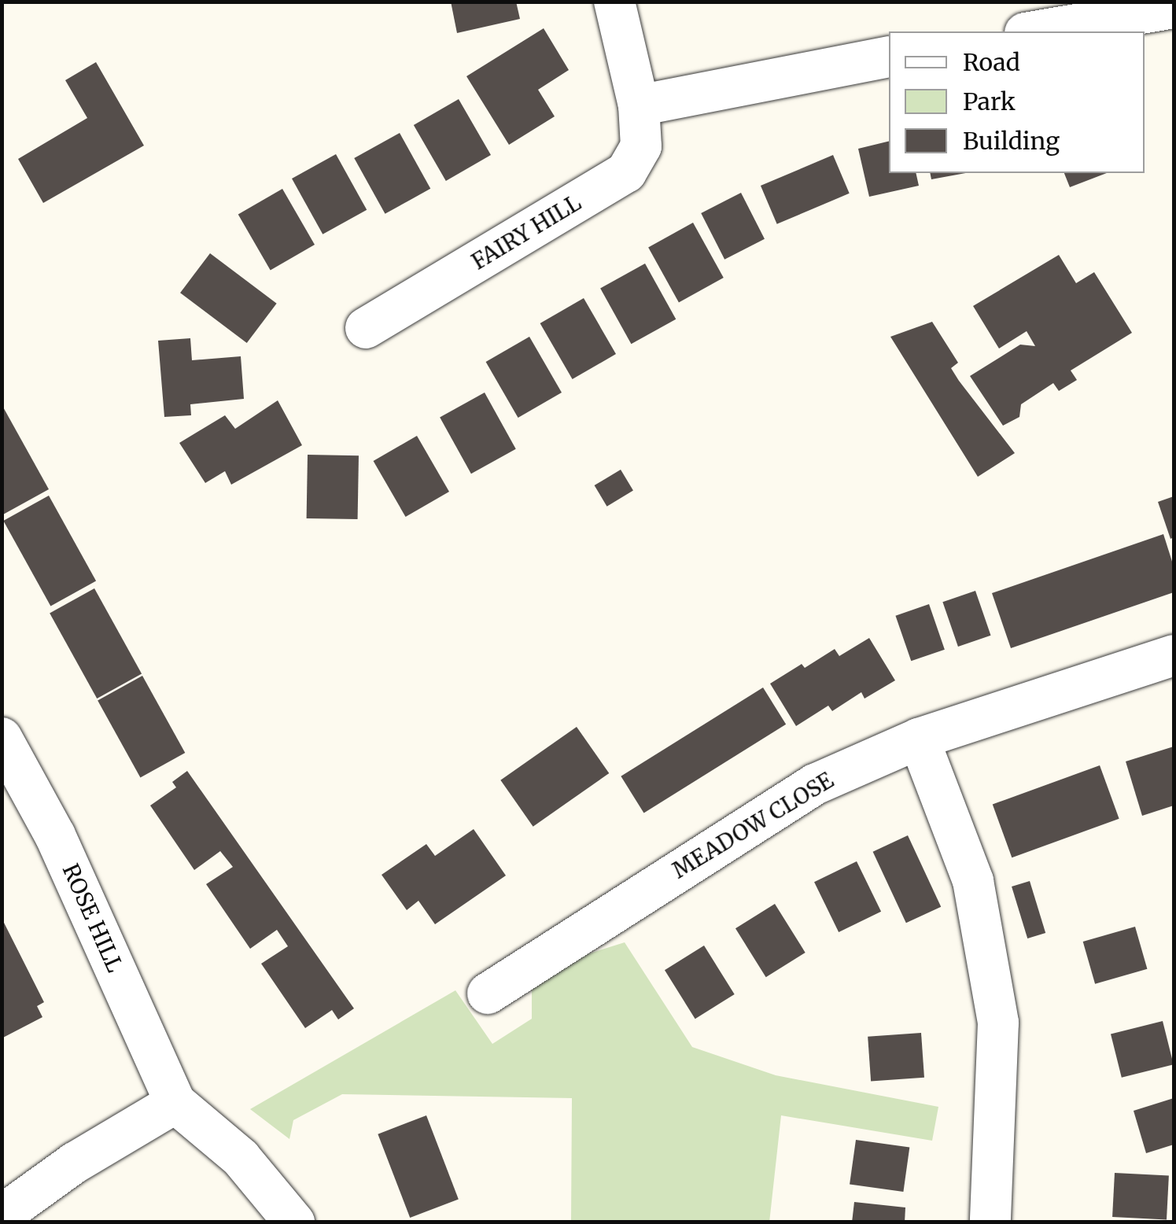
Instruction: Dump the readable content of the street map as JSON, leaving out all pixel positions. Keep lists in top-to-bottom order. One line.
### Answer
{"streets":{"street":["FAIRY HILL","MEADOW CLOSE","ROSE HILL"]},"legend":["Road","Park","Building"]}
